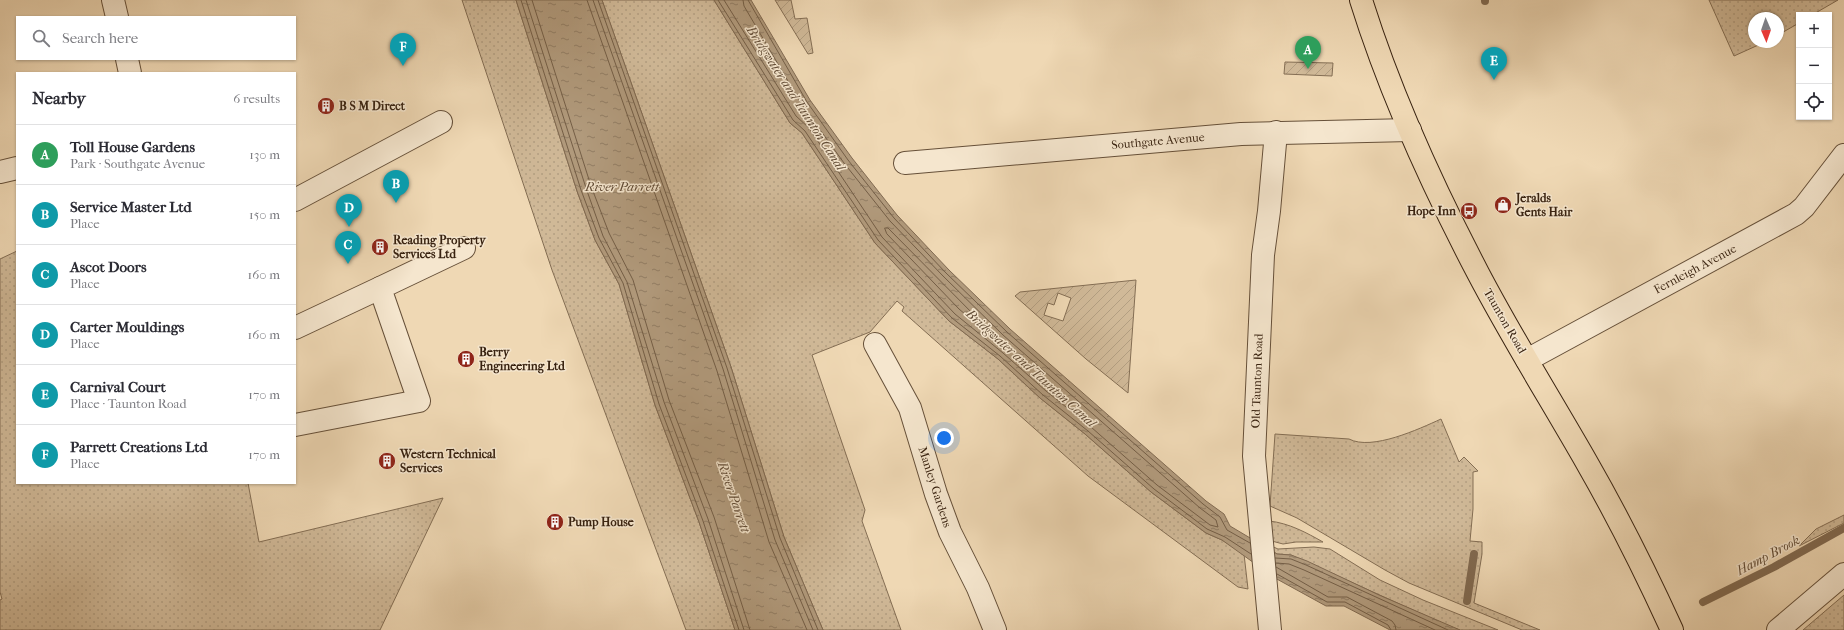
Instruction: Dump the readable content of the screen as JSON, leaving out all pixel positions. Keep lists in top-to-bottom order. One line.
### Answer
{"streets":{"main road":["Taunton Road"],"street":["Southgate Avenue","Fernleigh Avenue","Old Taunton Road","Manley Gardens"]},"crossings":[["Southgate Avenue","Taunton Road"],["Southgate Avenue","Old Taunton Road"],["Fernleigh Avenue","Taunton Road"]],"water":["Bridgwater and Taunton Canal","River Parrett","Hamp Brook"],"places":{"building":["B S M Direct","Reading Property Services Ltd","Berry Engineering Ltd","Western Technical Services","Pump House"],"shop":["Jeralds Gents Hair"],"bus stop":["Hope Inn"]},"north":"bottom","page":{"map_buttons":["+","−"],"search":"Search here","pins":["F","A","E","B","D","C"],"heading":["Nearby","6 results"],"list":[{"mark":"A","name":"Toll House Gardens","note":"Park · Southgate Avenue","value":"130 m"},{"mark":"B","name":"Service Master Ltd","note":"Place","value":"150 m"},{"mark":"C","name":"Ascot Doors","note":"Place","value":"160 m"},{"mark":"D","name":"Carter Mouldings","note":"Place","value":"160 m"},{"mark":"E","name":"Carnival Court","note":"Place · Taunton Road","value":"170 m"},{"mark":"F","name":"Parrett Creations Ltd","note":"Place","value":"170 m"}]}}
